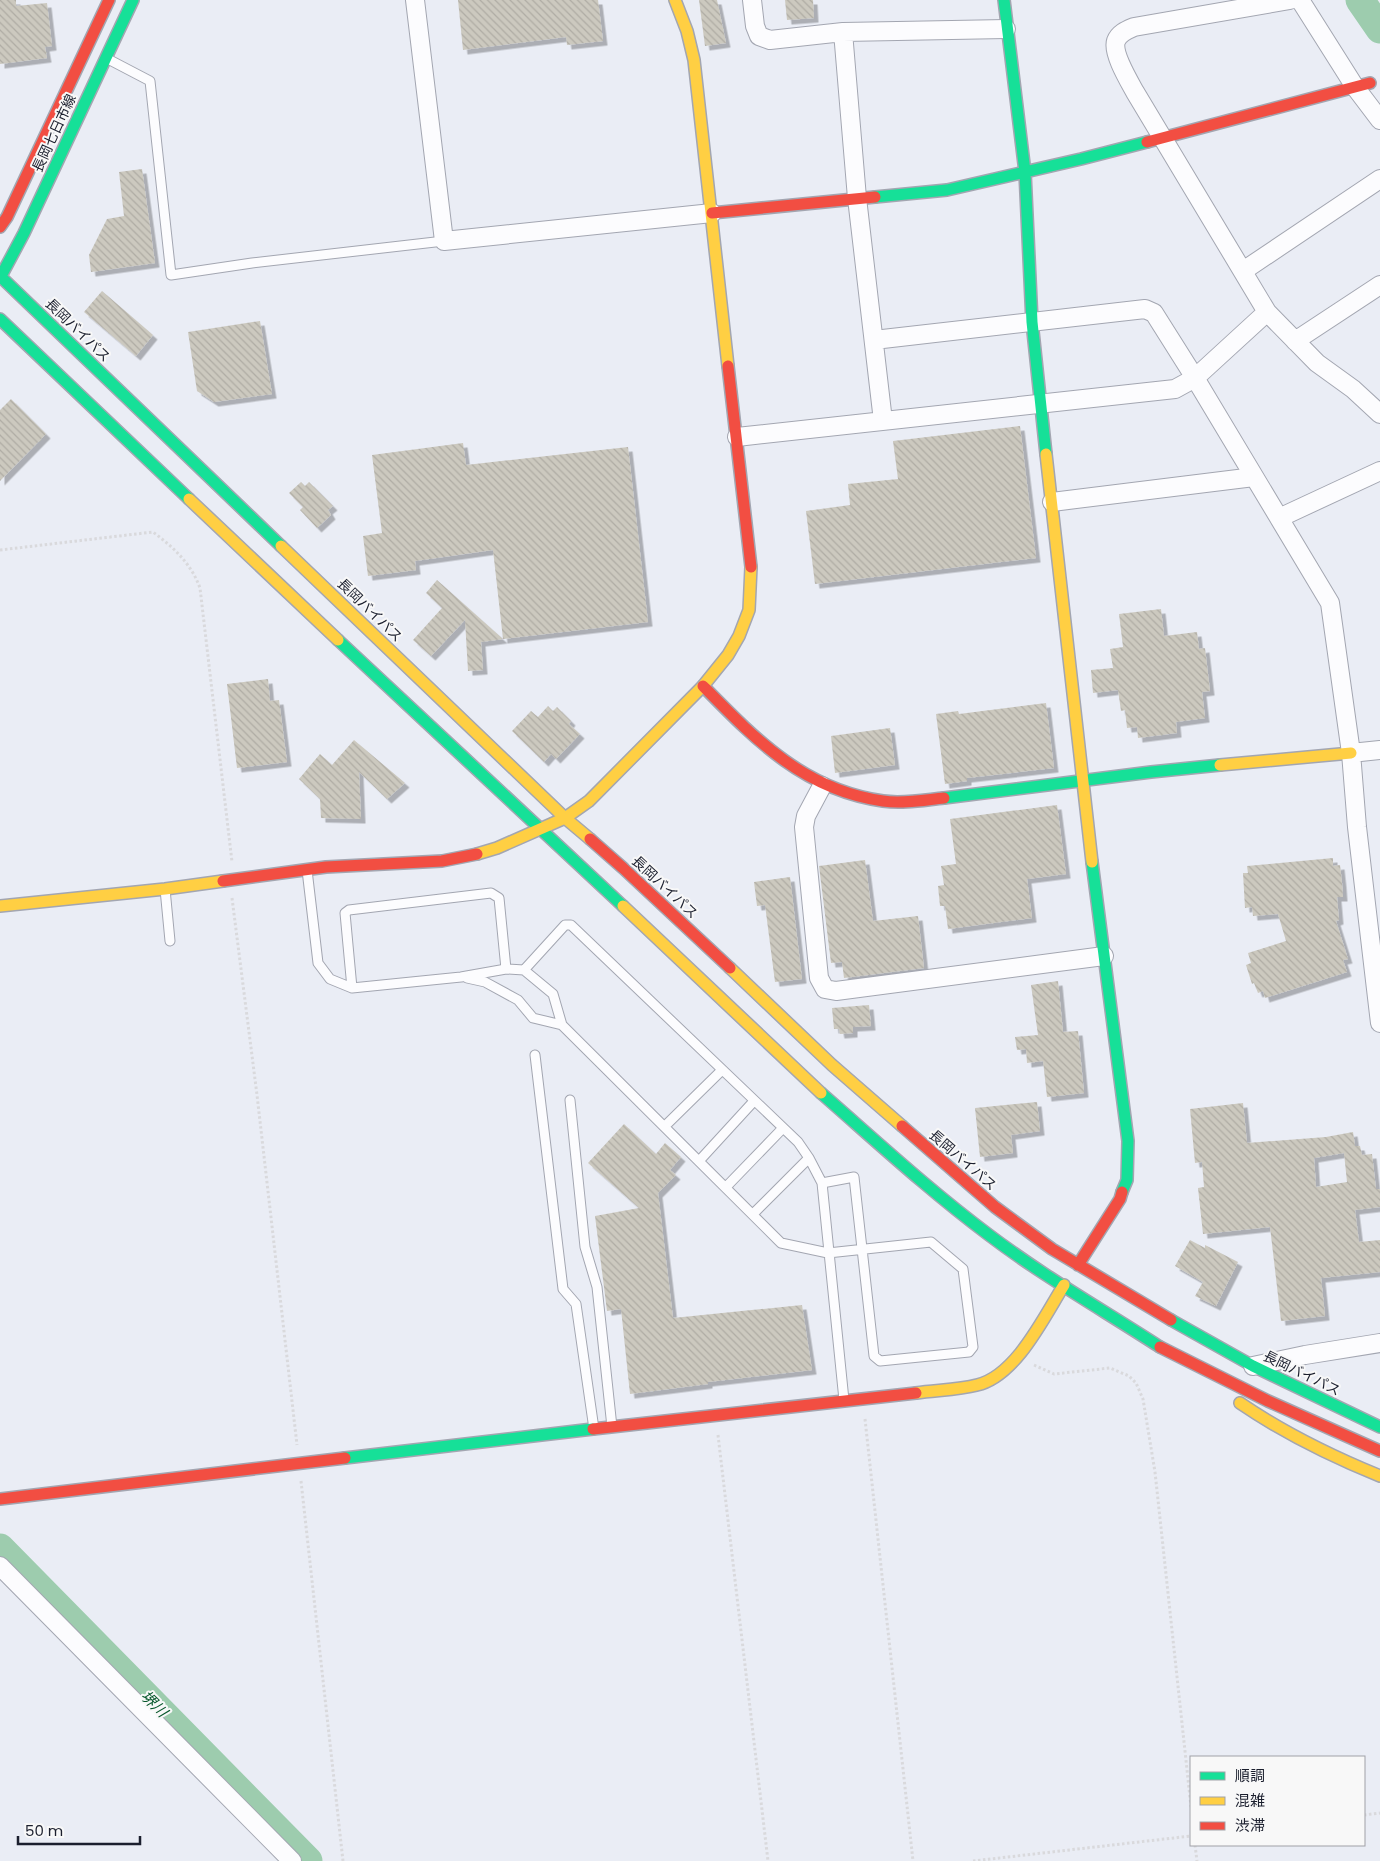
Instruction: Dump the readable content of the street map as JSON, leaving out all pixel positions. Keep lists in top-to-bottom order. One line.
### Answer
{"streets":{"main road":["長岡七日市線","長岡バイパス"]},"crossings":[["長岡七日市線","長岡バイパス"]],"water":["堺川"],"legend":["順調","混雑","渋滞"],"scale_bar":"50 m"}
